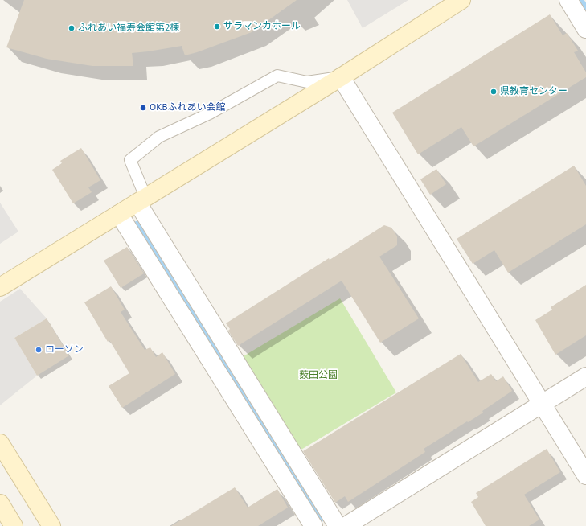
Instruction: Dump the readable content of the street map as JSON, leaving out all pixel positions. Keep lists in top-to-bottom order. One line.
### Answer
{"parks":["薮田公園"],"places":["サラマンカホール","ふれあい福寿会館第2棟","県教育センター","OKBふれあい会館","ローソン"]}
